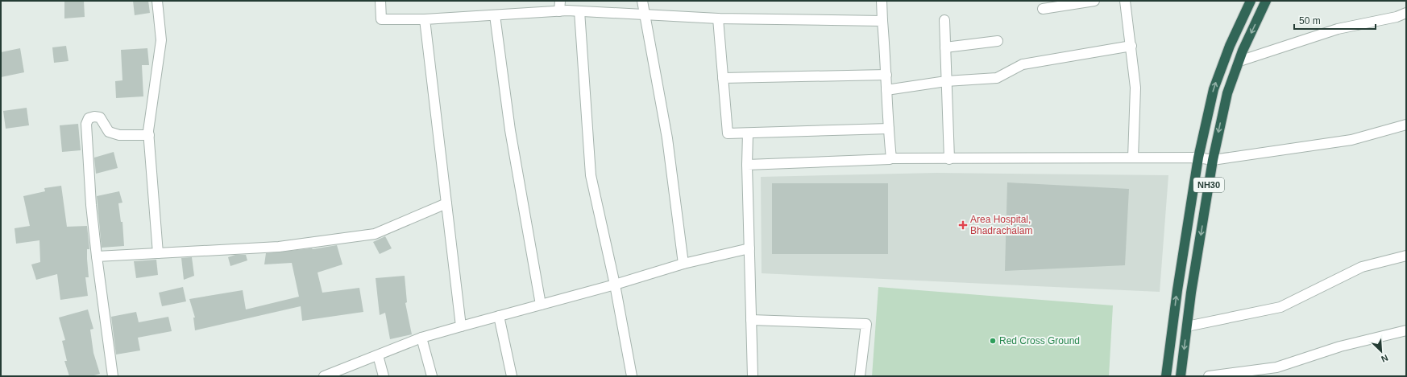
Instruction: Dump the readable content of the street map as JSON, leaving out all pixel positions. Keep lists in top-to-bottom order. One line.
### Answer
{"streets":{"highway":["NH30"]},"places":{"health":["Area Hospital, Bhadrachalam"],"other":["Red Cross Ground"]},"scale_bar":"50 m","north":"bottom right"}
